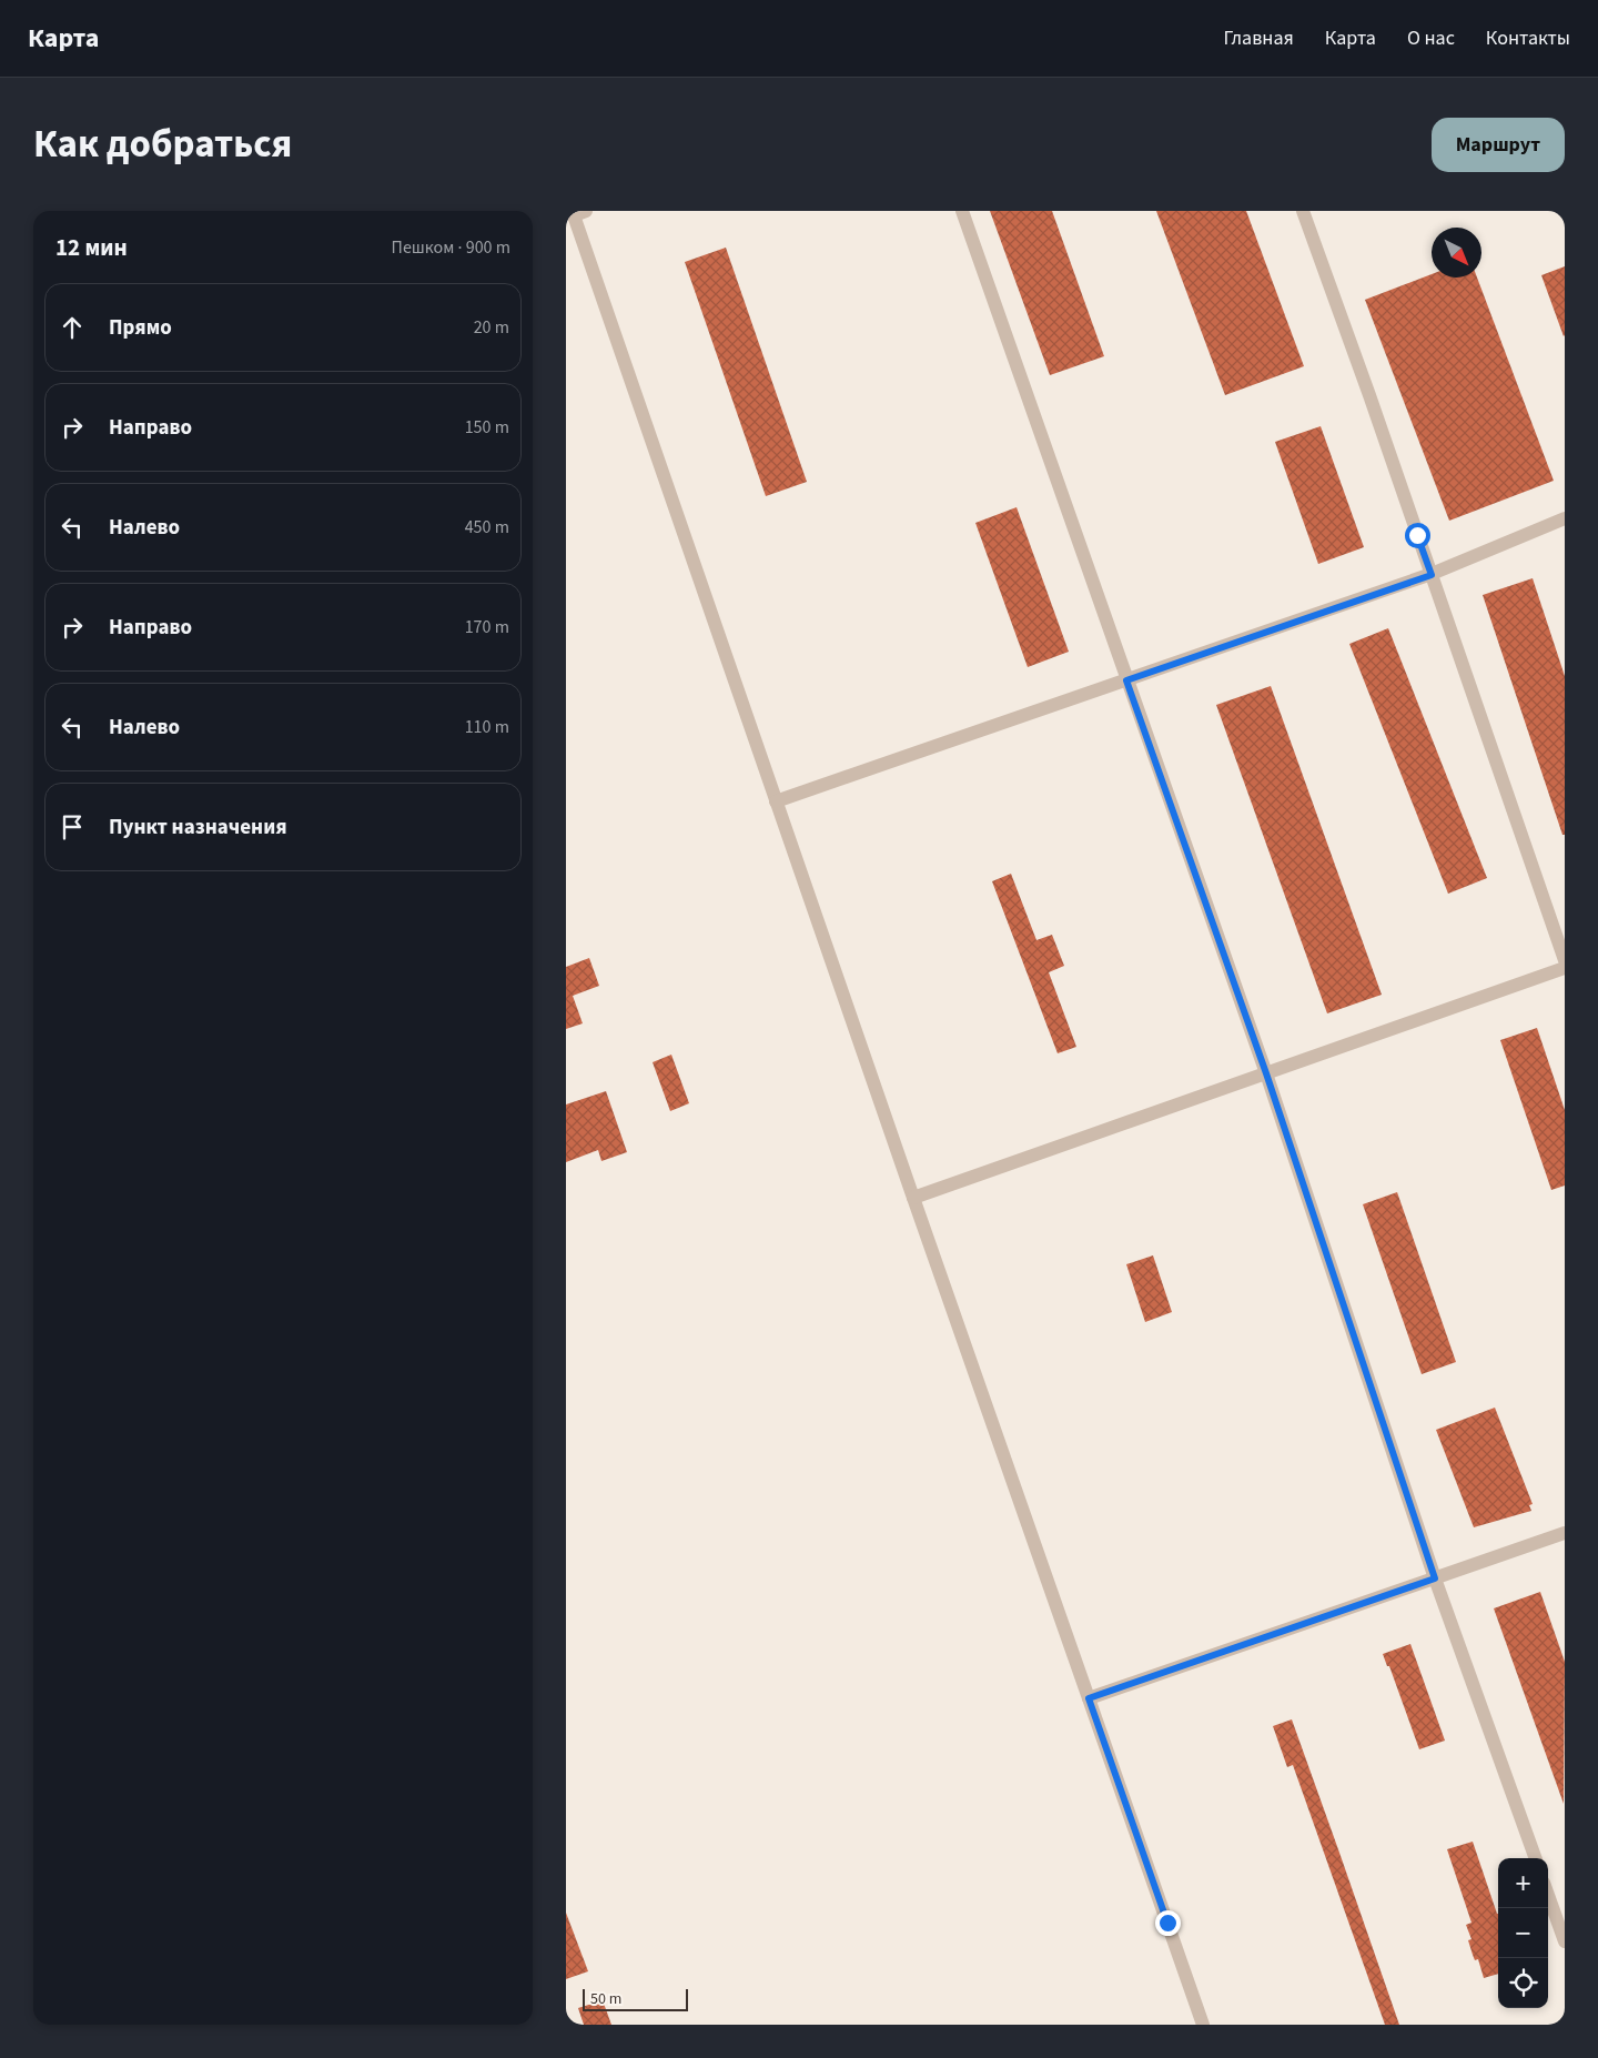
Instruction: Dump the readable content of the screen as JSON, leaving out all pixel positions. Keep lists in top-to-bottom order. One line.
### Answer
{"scale_bar":"50 m","north":"bottom right","page":{"header":"Карта","nav":["Главная","Карта","О нас","Контакты"],"title":"Как добраться","buttons":"Маршрут","heading":["12 мин","Пешком · 900 m"],"list":[["Прямо","20 m"],["Направо","150 m"],["Налево","450 m"],["Направо","170 m"],["Налево","110 m"],"Пункт назначения"],"map_buttons":["+","−"],"scale":"50 m"}}
